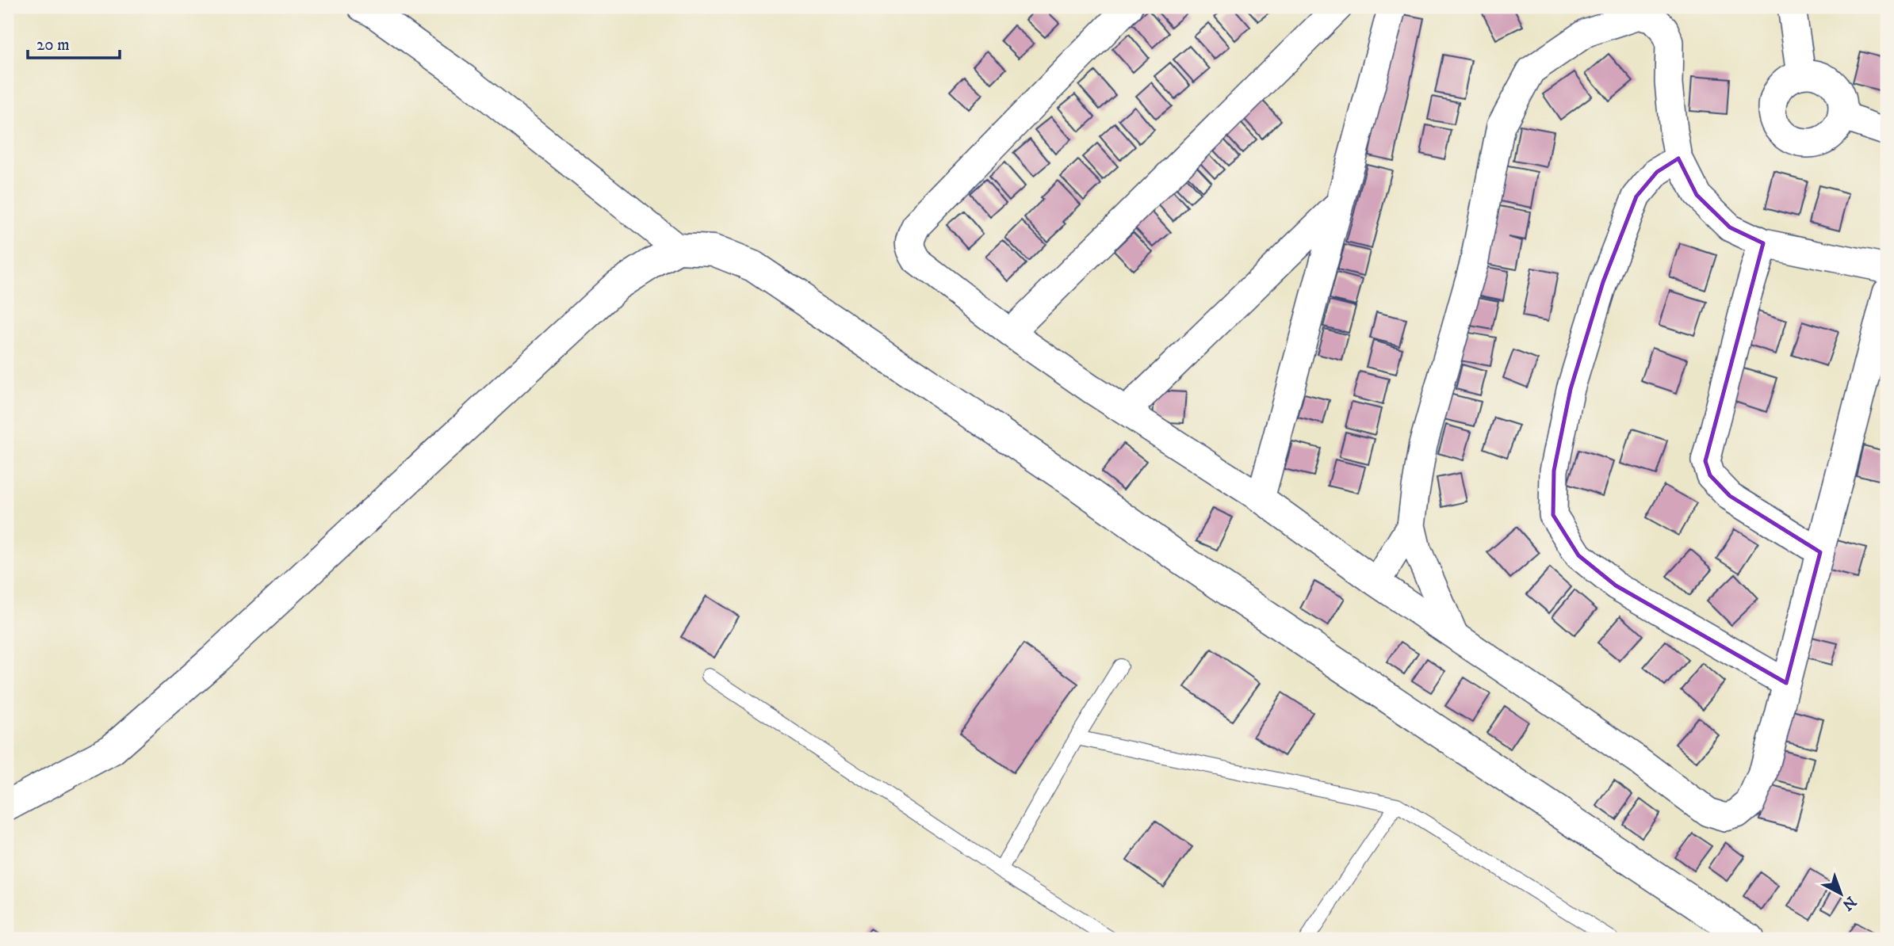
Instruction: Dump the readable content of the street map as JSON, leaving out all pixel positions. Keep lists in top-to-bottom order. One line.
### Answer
{"scale_bar":"20 m","north":"bottom right"}
